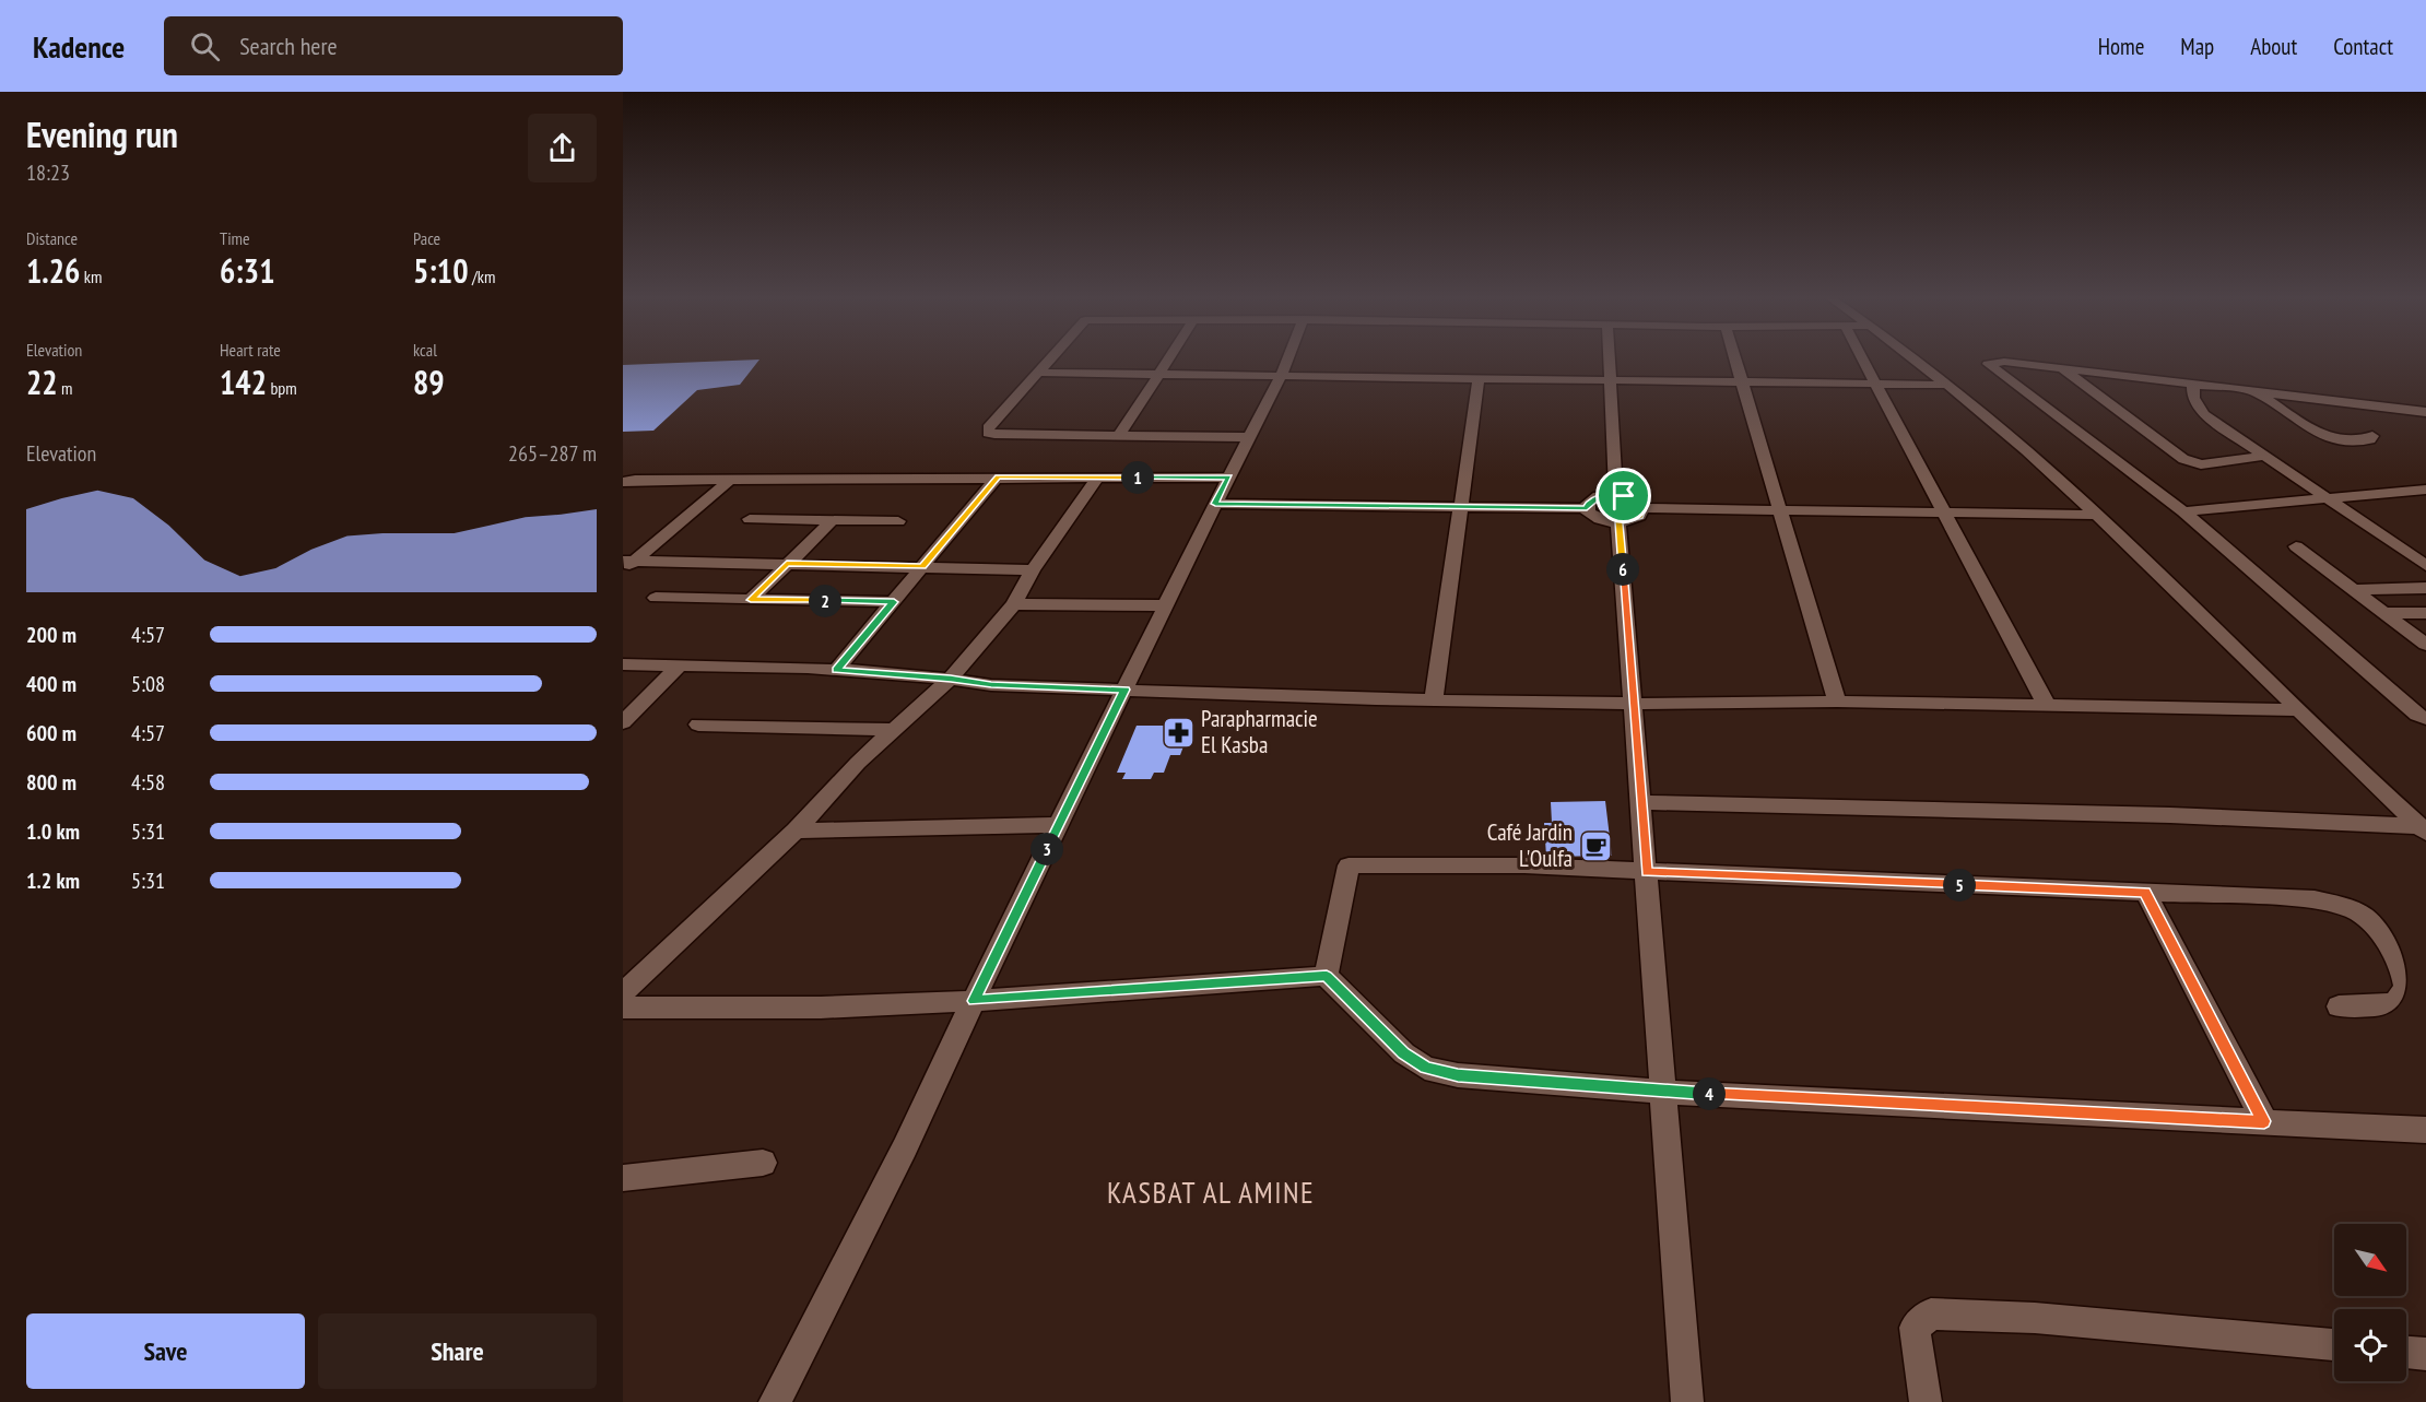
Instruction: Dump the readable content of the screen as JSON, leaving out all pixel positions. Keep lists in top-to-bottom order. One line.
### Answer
{"districts":["KASBAT AL AMINE"],"places":{"pharmacy":["Parapharmacie El Kasba"],"cafe":["Café Jardin L'Oulfa"]},"north":"bottom right","page":{"header":"Kadence","search":"Search here","nav":["Home","Map","About","Contact"],"heading":["Evening run","18:23"],"stats":[["Distance","1.26 km"],["Time","6:31"],["Pace","5:10 /km"],["Elevation","22 m"],["Heart rate","142 bpm"],["kcal","89"]],"chart":["Elevation","265–287 m"],"pins":["1","6","2","3","5","4"],"list":[{"name":"200 m","note":"4:57"},{"name":"400 m","note":"5:08"},{"name":"600 m","note":"4:57"},{"name":"800 m","note":"4:58"},{"name":"1.0 km","note":"5:31"},{"name":"1.2 km","note":"5:31"}],"buttons":["Save","Share"]}}
